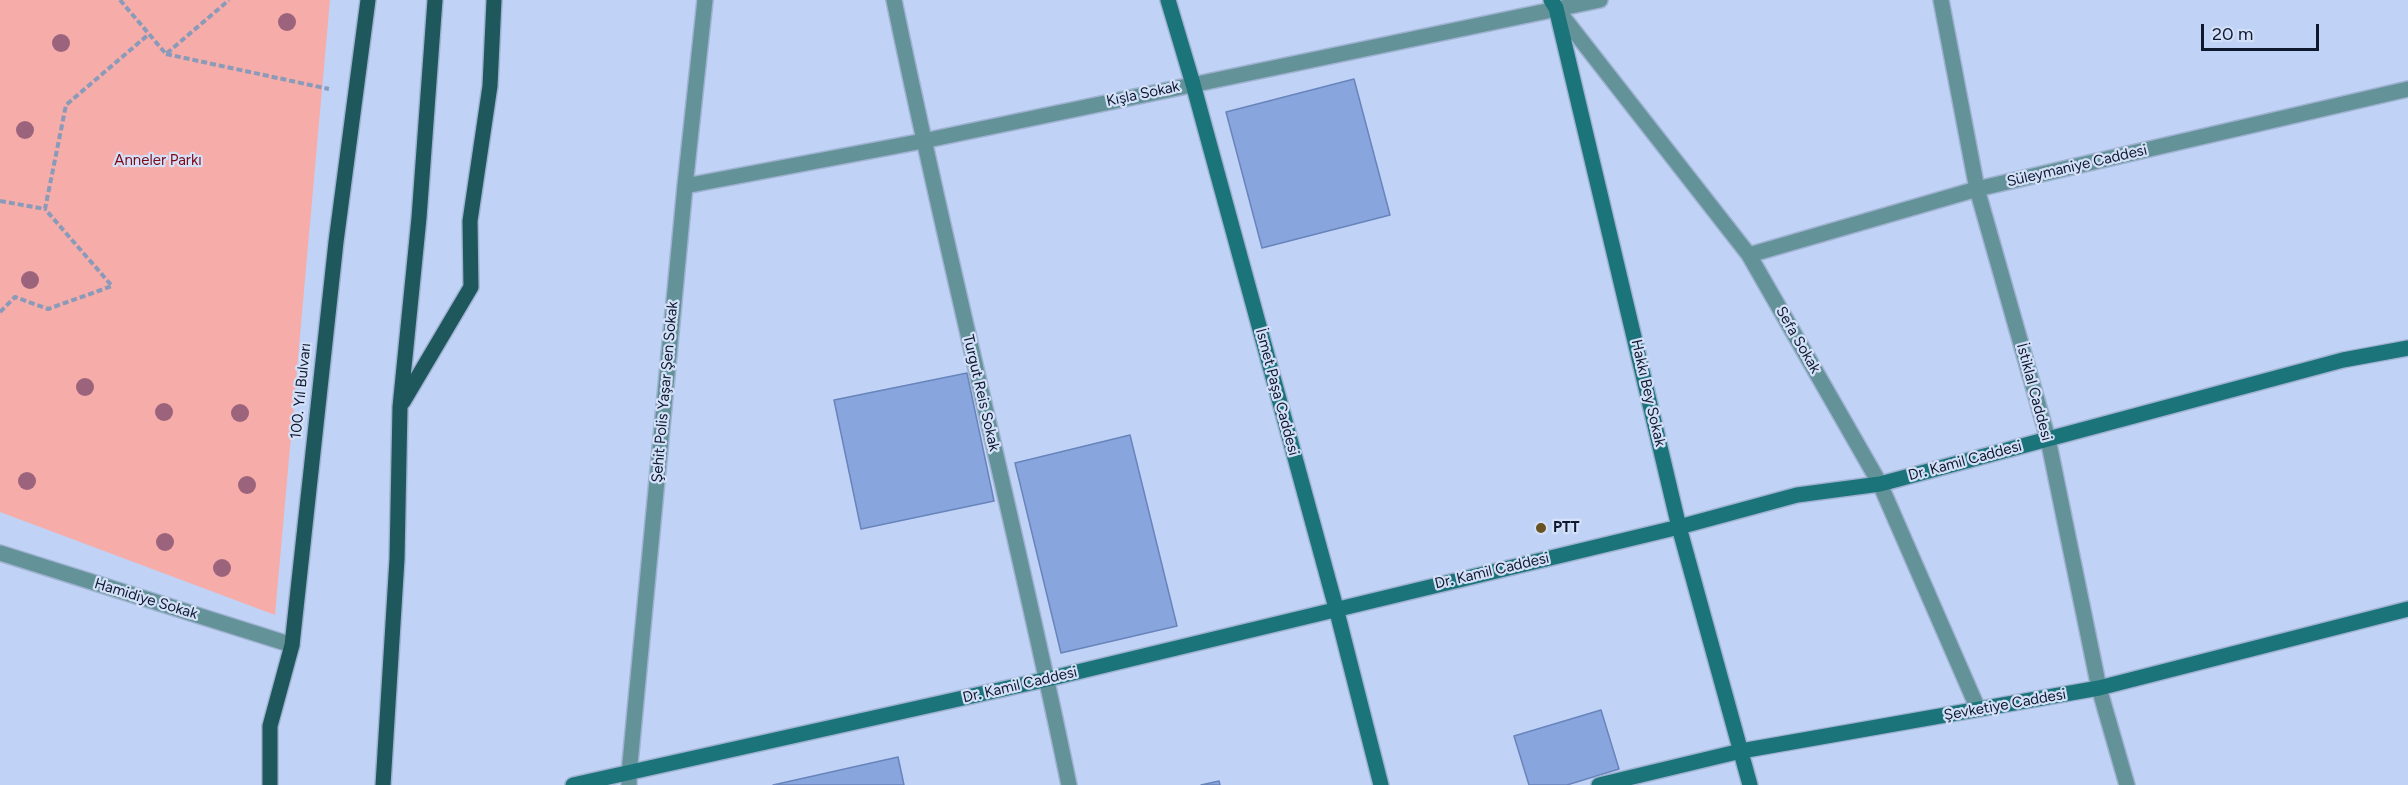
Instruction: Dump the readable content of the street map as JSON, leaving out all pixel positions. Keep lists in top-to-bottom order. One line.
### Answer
{"streets":{"main road":["100. Yıl Bulvarı","İsmet Paşa Caddesi","Hakkı Bey Sokak","Dr. Kamil Caddesi","Şevketiye Caddesi"],"street":["Kışla Sokak","Süleymaniye Caddesi","Sefa Sokak","Şehit Polis Yaşar Şen Sokak","İstiklal Caddesi","Turgut Reis Sokak","Hamidiye Sokak"]},"crossings":[["Kışla Sokak","Sefa Sokak"],["Kışla Sokak","Şehit Polis Yaşar Şen Sokak"],["Kışla Sokak","İsmet Paşa Caddesi"],["Kışla Sokak","Turgut Reis Sokak"],["Kışla Sokak","Hakkı Bey Sokak"],["Süleymaniye Caddesi","Sefa Sokak"],["Süleymaniye Caddesi","İstiklal Caddesi"],["Sefa Sokak","Hakkı Bey Sokak"],["Sefa Sokak","Dr. Kamil Caddesi"],["Sefa Sokak","Şevketiye Caddesi"],["100. Yıl Bulvarı","Hamidiye Sokak"],["Şehit Polis Yaşar Şen Sokak","Dr. Kamil Caddesi"],["İsmet Paşa Caddesi","Dr. Kamil Caddesi"],["İstiklal Caddesi","Dr. Kamil Caddesi"],["İstiklal Caddesi","Şevketiye Caddesi"],["Turgut Reis Sokak","Dr. Kamil Caddesi"],["Hakkı Bey Sokak","Dr. Kamil Caddesi"],["Hakkı Bey Sokak","Şevketiye Caddesi"]],"parks":["Anneler Parkı"],"places":["PTT"],"scale_bar":"20 m"}
